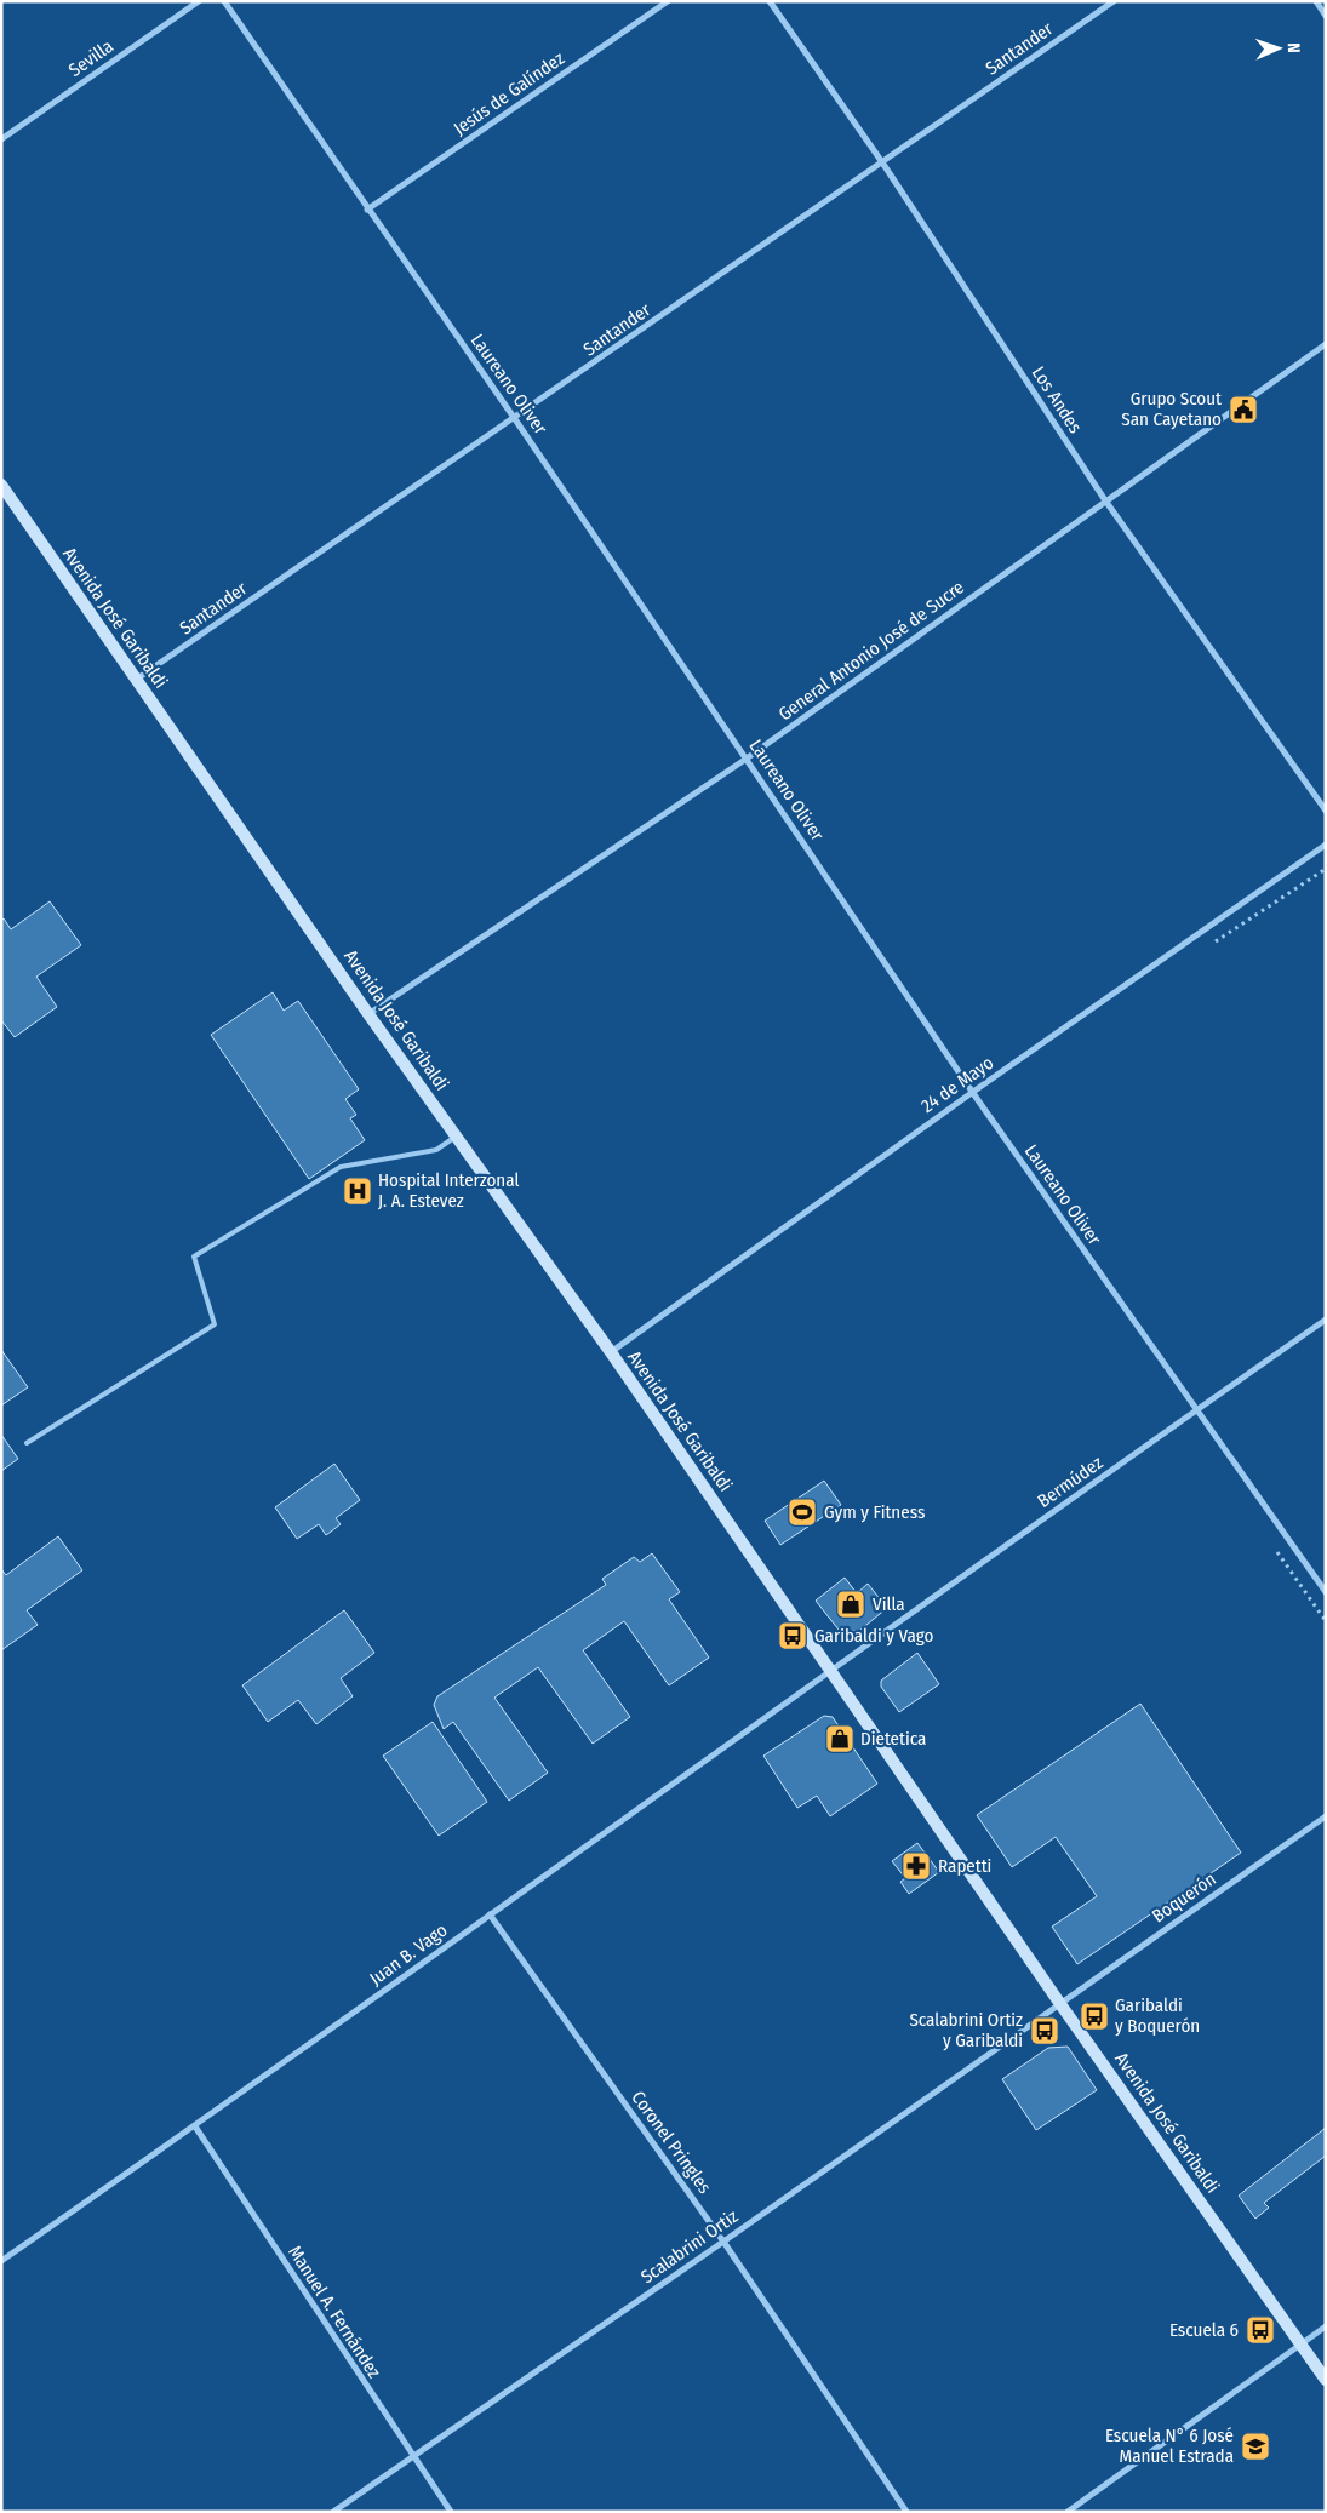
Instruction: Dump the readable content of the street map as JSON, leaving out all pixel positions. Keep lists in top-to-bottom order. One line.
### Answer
{"streets":{"main road":["Avenida José Garibaldi"],"street":["Santander","Sevilla","Jesús de Galíndez","Laureano Oliver","Los Andes","General Antonio José de Sucre","24 de Mayo","Bermúdez","Boquerón","Juan B. Vago","Coronel Pringles","Scalabrini Ortiz","Manuel A. Fernández"]},"crossings":[["Santander","Laureano Oliver"],["Santander","Los Andes"],["Santander","Avenida José Garibaldi"],["Jesús de Galíndez","Laureano Oliver"],["Laureano Oliver","General Antonio José de Sucre"],["Laureano Oliver","24 de Mayo"],["Laureano Oliver","Bermúdez"],["Los Andes","General Antonio José de Sucre"],["Avenida José Garibaldi","General Antonio José de Sucre"],["Avenida José Garibaldi","24 de Mayo"],["Avenida José Garibaldi","Bermúdez"],["Avenida José Garibaldi","Boquerón"],["Avenida José Garibaldi","Juan B. Vago"],["Avenida José Garibaldi","Scalabrini Ortiz"],["Bermúdez","Juan B. Vago"],["Boquerón","Scalabrini Ortiz"],["Juan B. Vago","Coronel Pringles"],["Juan B. Vago","Manuel A. Fernández"],["Coronel Pringles","Scalabrini Ortiz"],["Scalabrini Ortiz","Manuel A. Fernández"]],"places":{"public building":["Grupo Scout San Cayetano"],"hospital":["Hospital Interzonal J. A. Estevez"],"sports":["Gym y Fitness"],"shop":["Villa","Dietetica"],"bus stop":["Garibaldi y Vago","Garibaldi y Boquerón","Scalabrini Ortiz y Garibaldi","Escuela 6"],"pharmacy":["Rapetti"],"school or university":["Escuela N° 6 José Manuel Estrada"]},"north":"right"}
